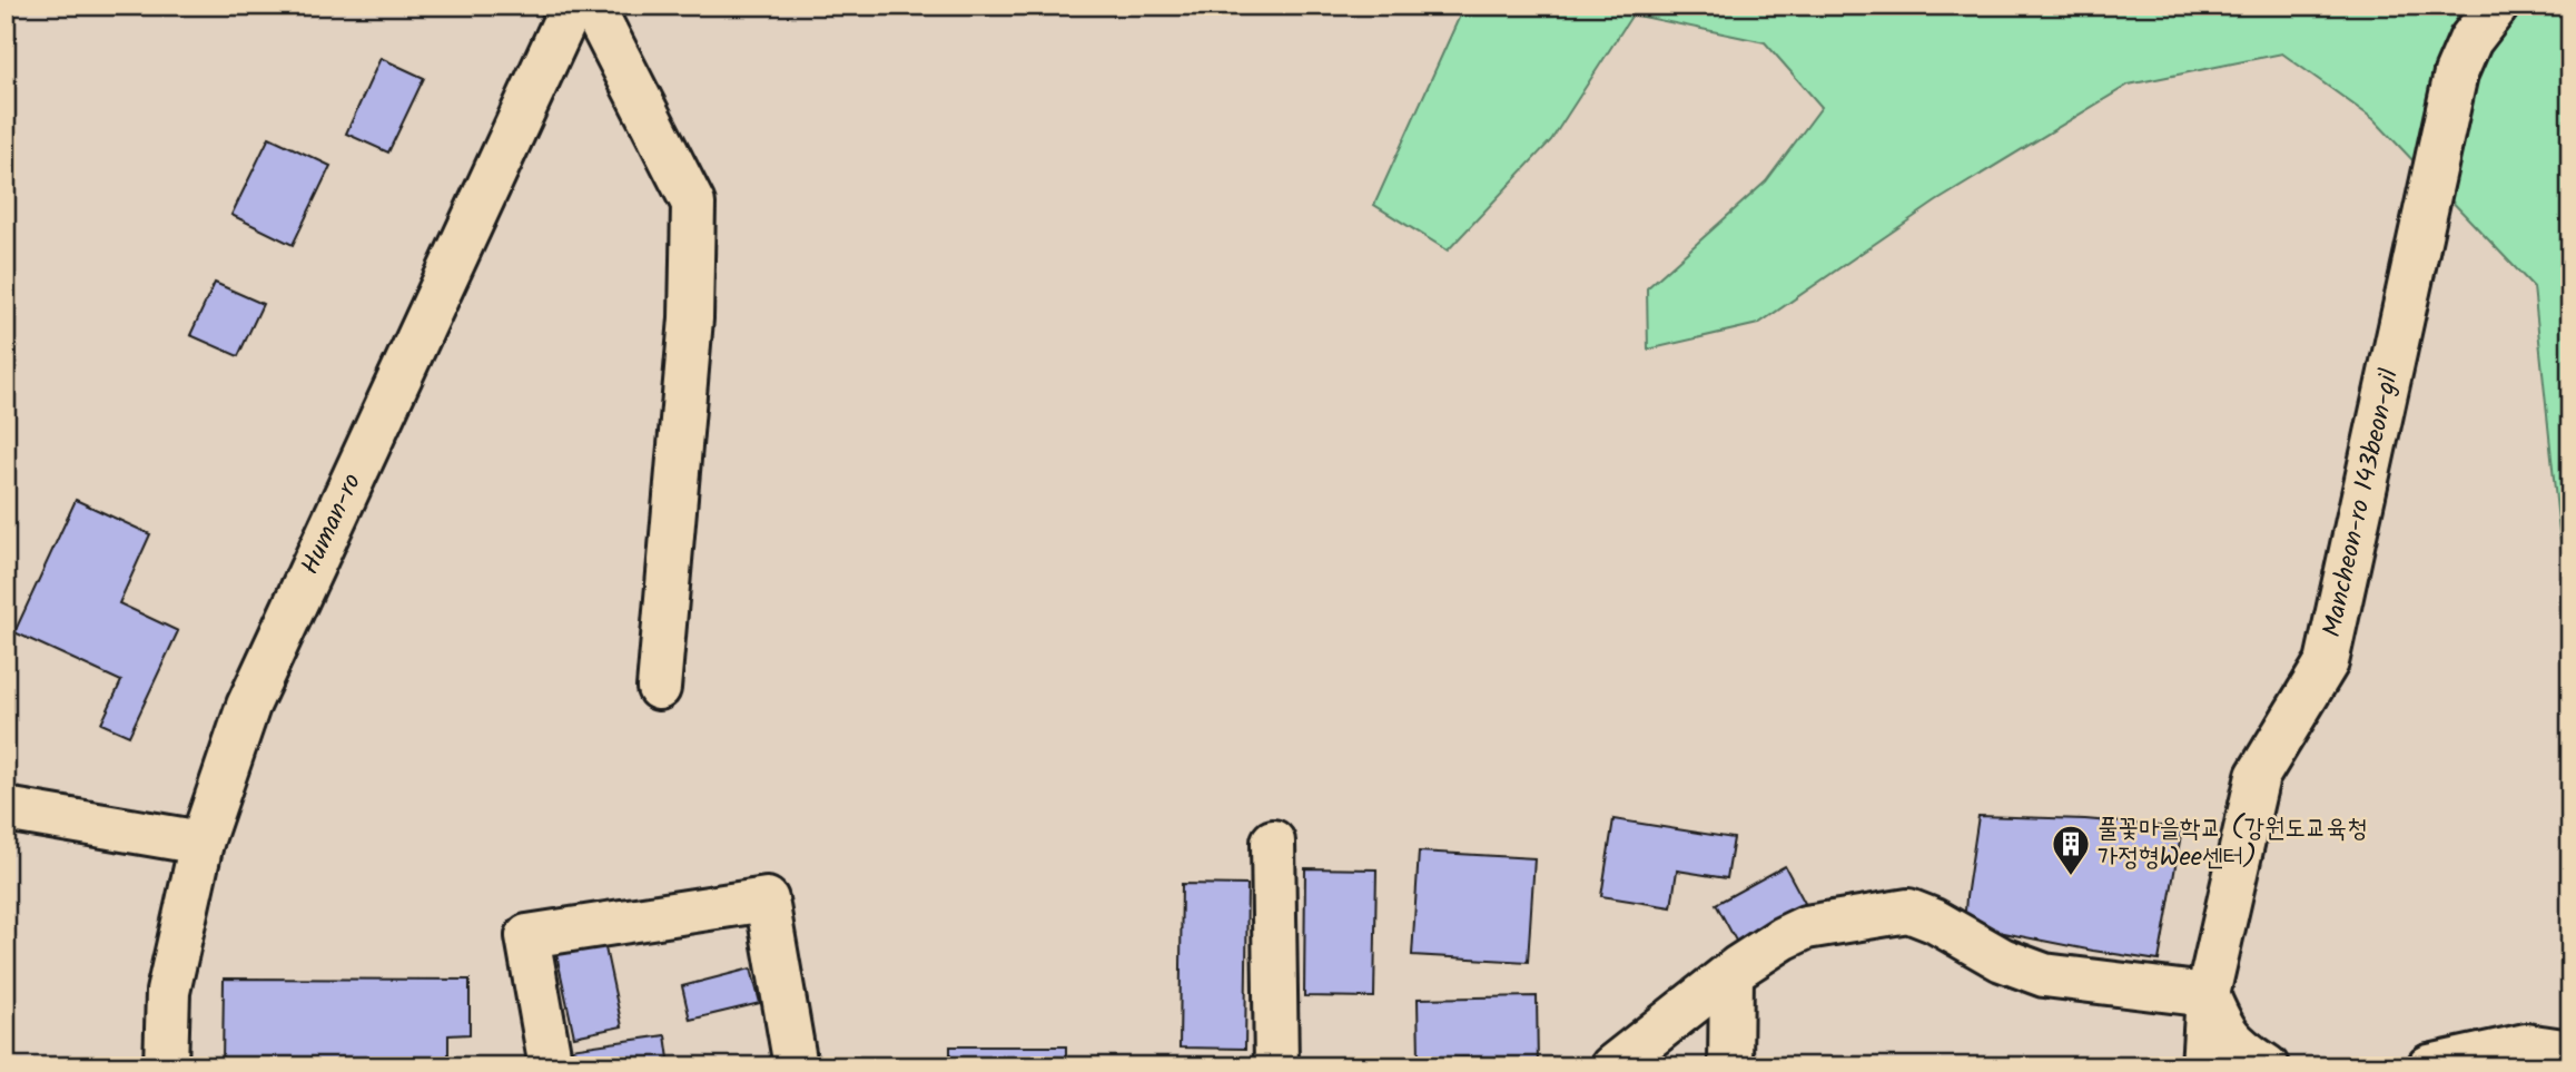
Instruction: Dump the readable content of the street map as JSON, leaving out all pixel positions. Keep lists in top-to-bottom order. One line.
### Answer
{"streets":{"street":["Mancheon-ro 143beon-gil","Human-ro"]},"places":{"building":["풀꽃마을학교 (강원도교육청 가정형Wee센터)"]}}
